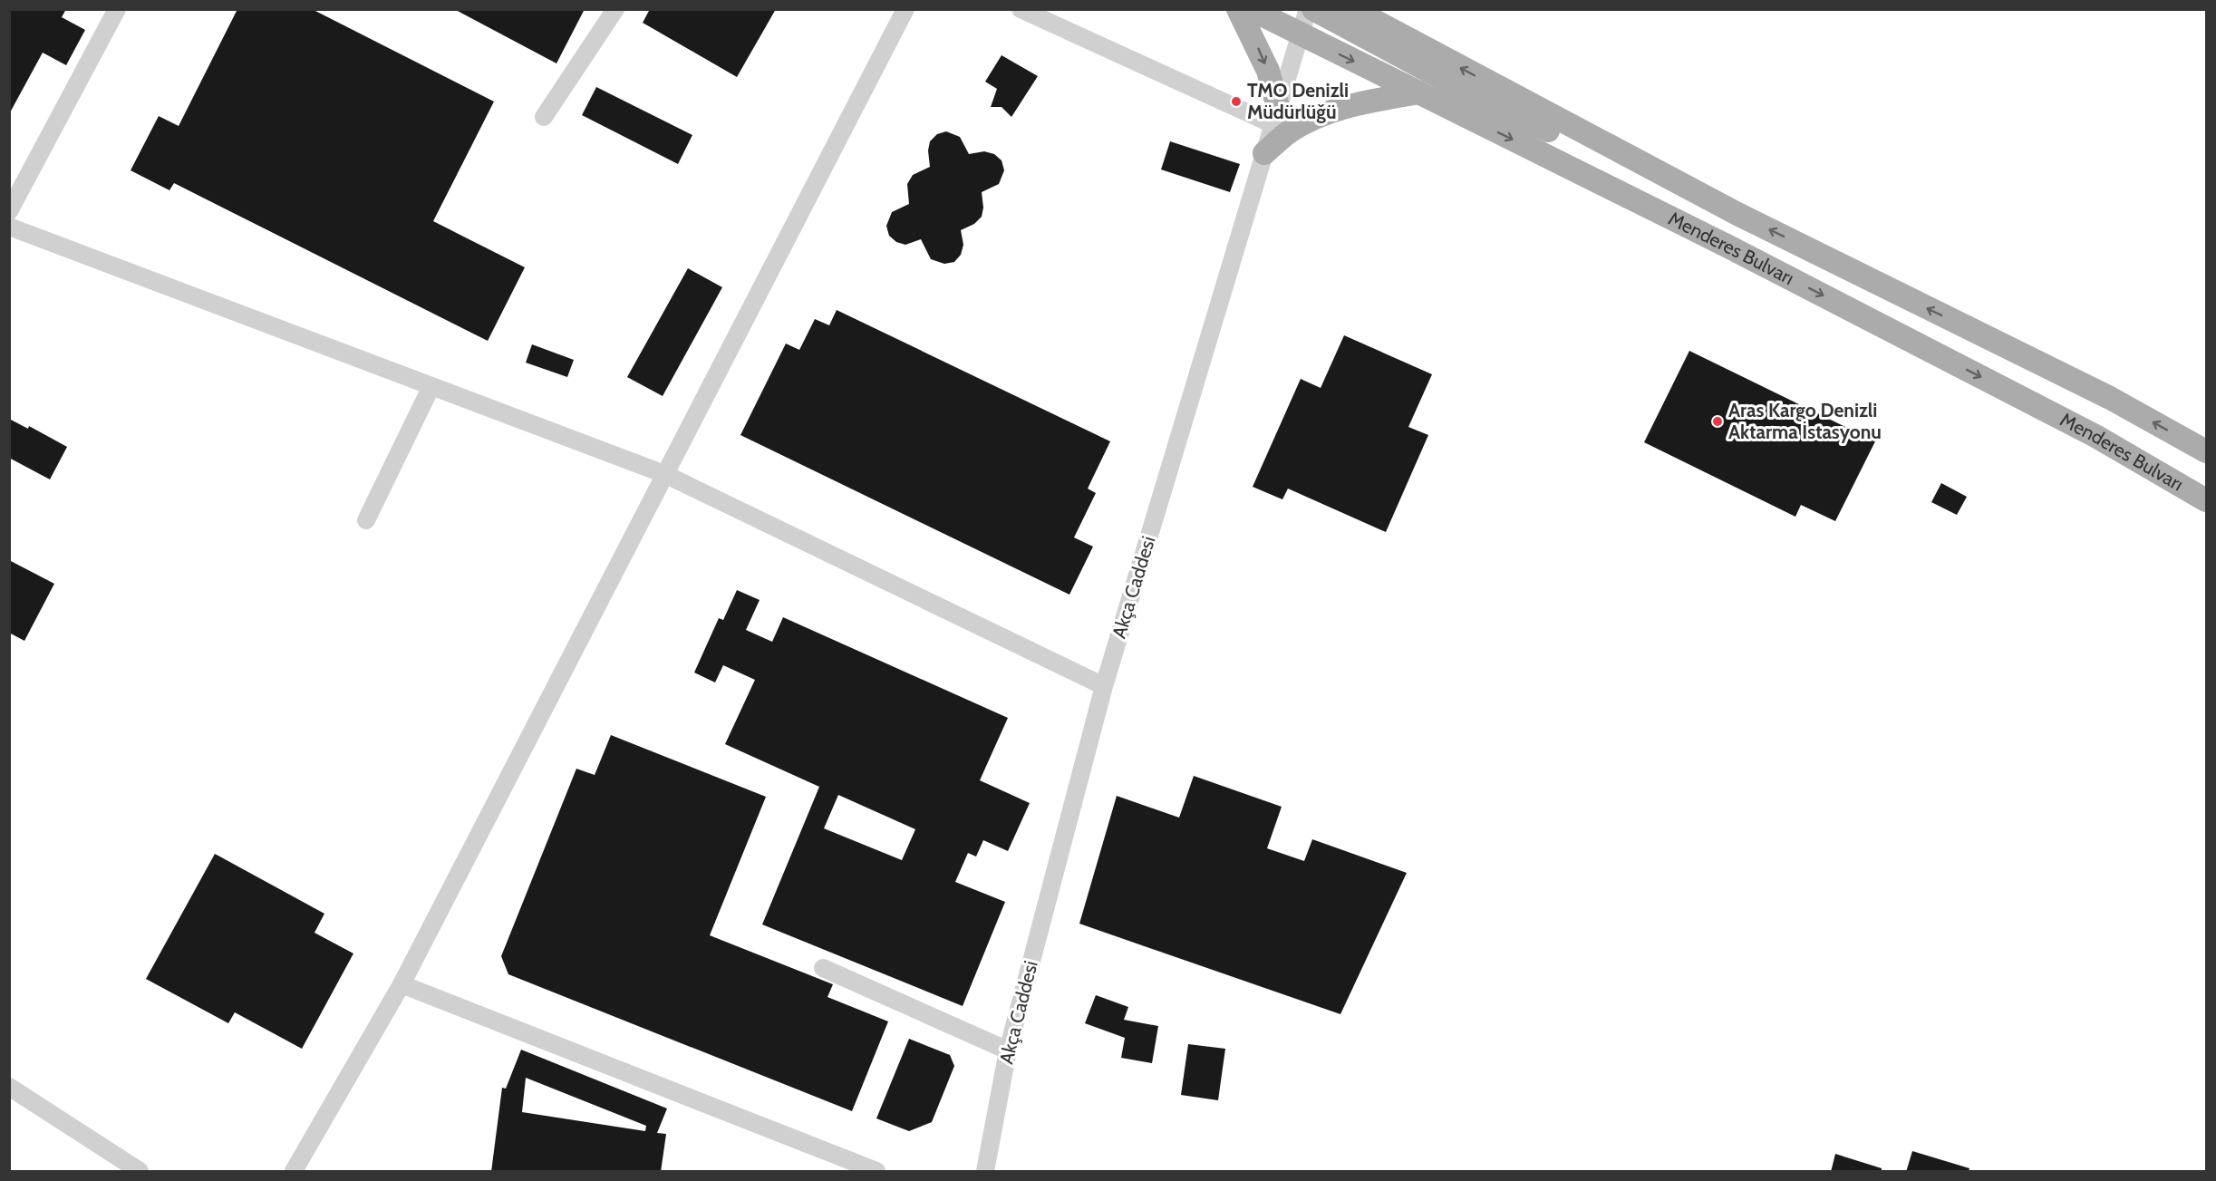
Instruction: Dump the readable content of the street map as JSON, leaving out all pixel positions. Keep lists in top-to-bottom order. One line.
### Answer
{"streets":{"main road":["Menderes Bulvarı"],"street":["Akça Caddesi"]},"places":["TMO Denizli Müdürlüğü","Aras Kargo Denizli Aktarma İstasyonu"]}
